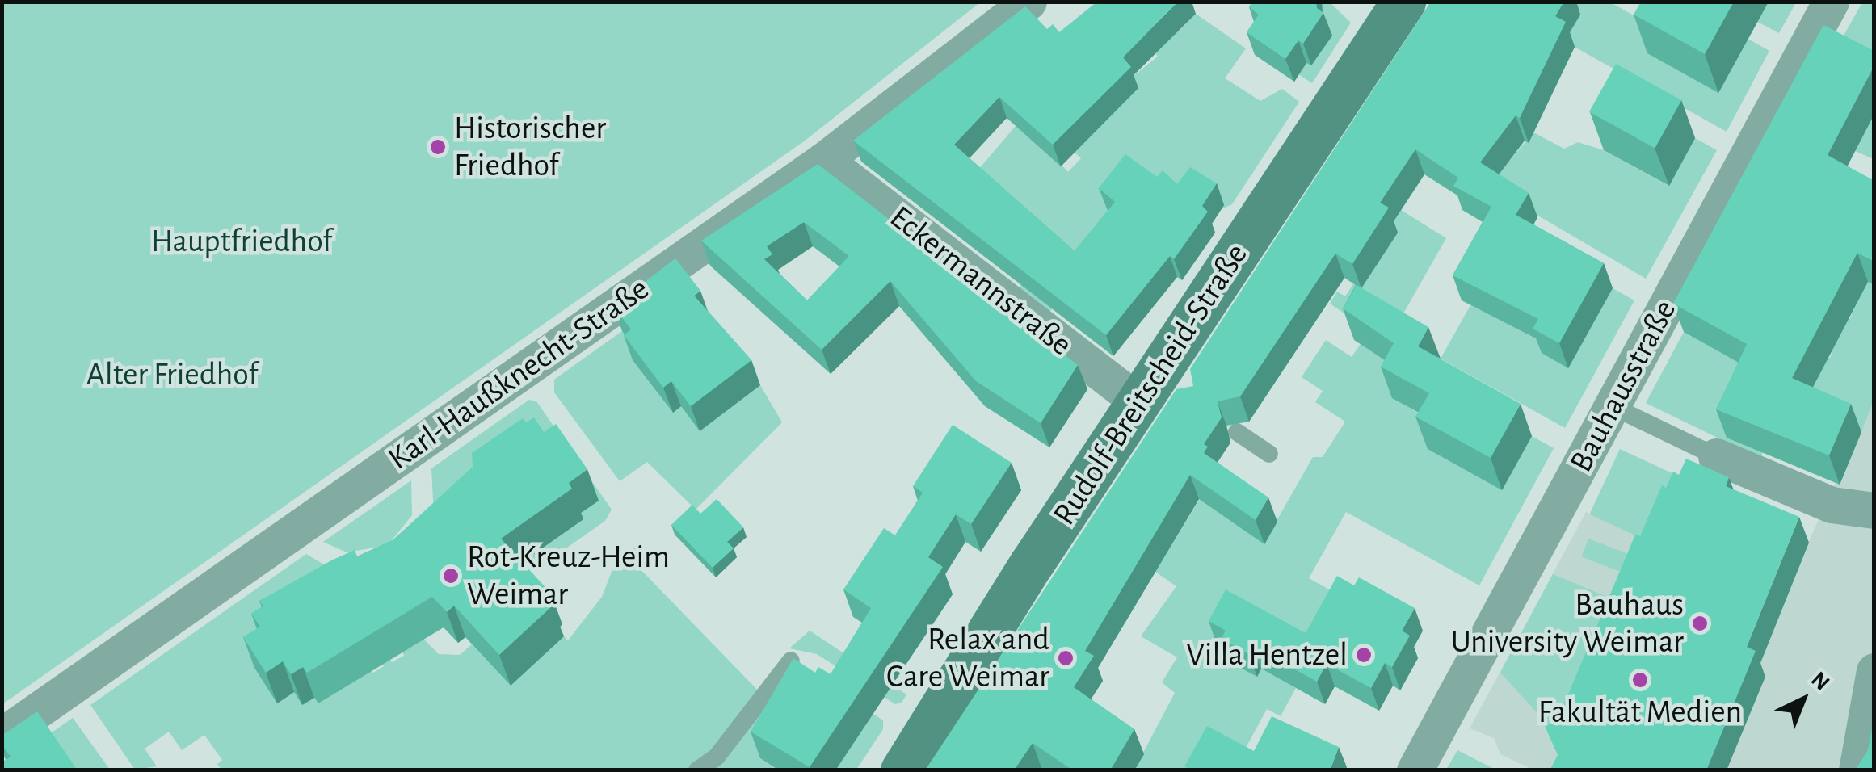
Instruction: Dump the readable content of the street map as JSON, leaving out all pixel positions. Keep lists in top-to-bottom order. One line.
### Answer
{"streets":{"street":["Eckermannstraße","Karl-Haußknecht-Straße","Rudolf-Breitscheid-Straße","Bauhausstraße"]},"crossings":[["Eckermannstraße","Karl-Haußknecht-Straße"],["Eckermannstraße","Rudolf-Breitscheid-Straße"]],"parks":["Hauptfriedhof","Alter Friedhof"],"places":["Historischer Friedhof","Rot-Kreuz-Heim Weimar","Bauhaus University Weimar","Villa Hentzel","Relax and Care Weimar","Fakultät Medien"],"north":"top right"}
